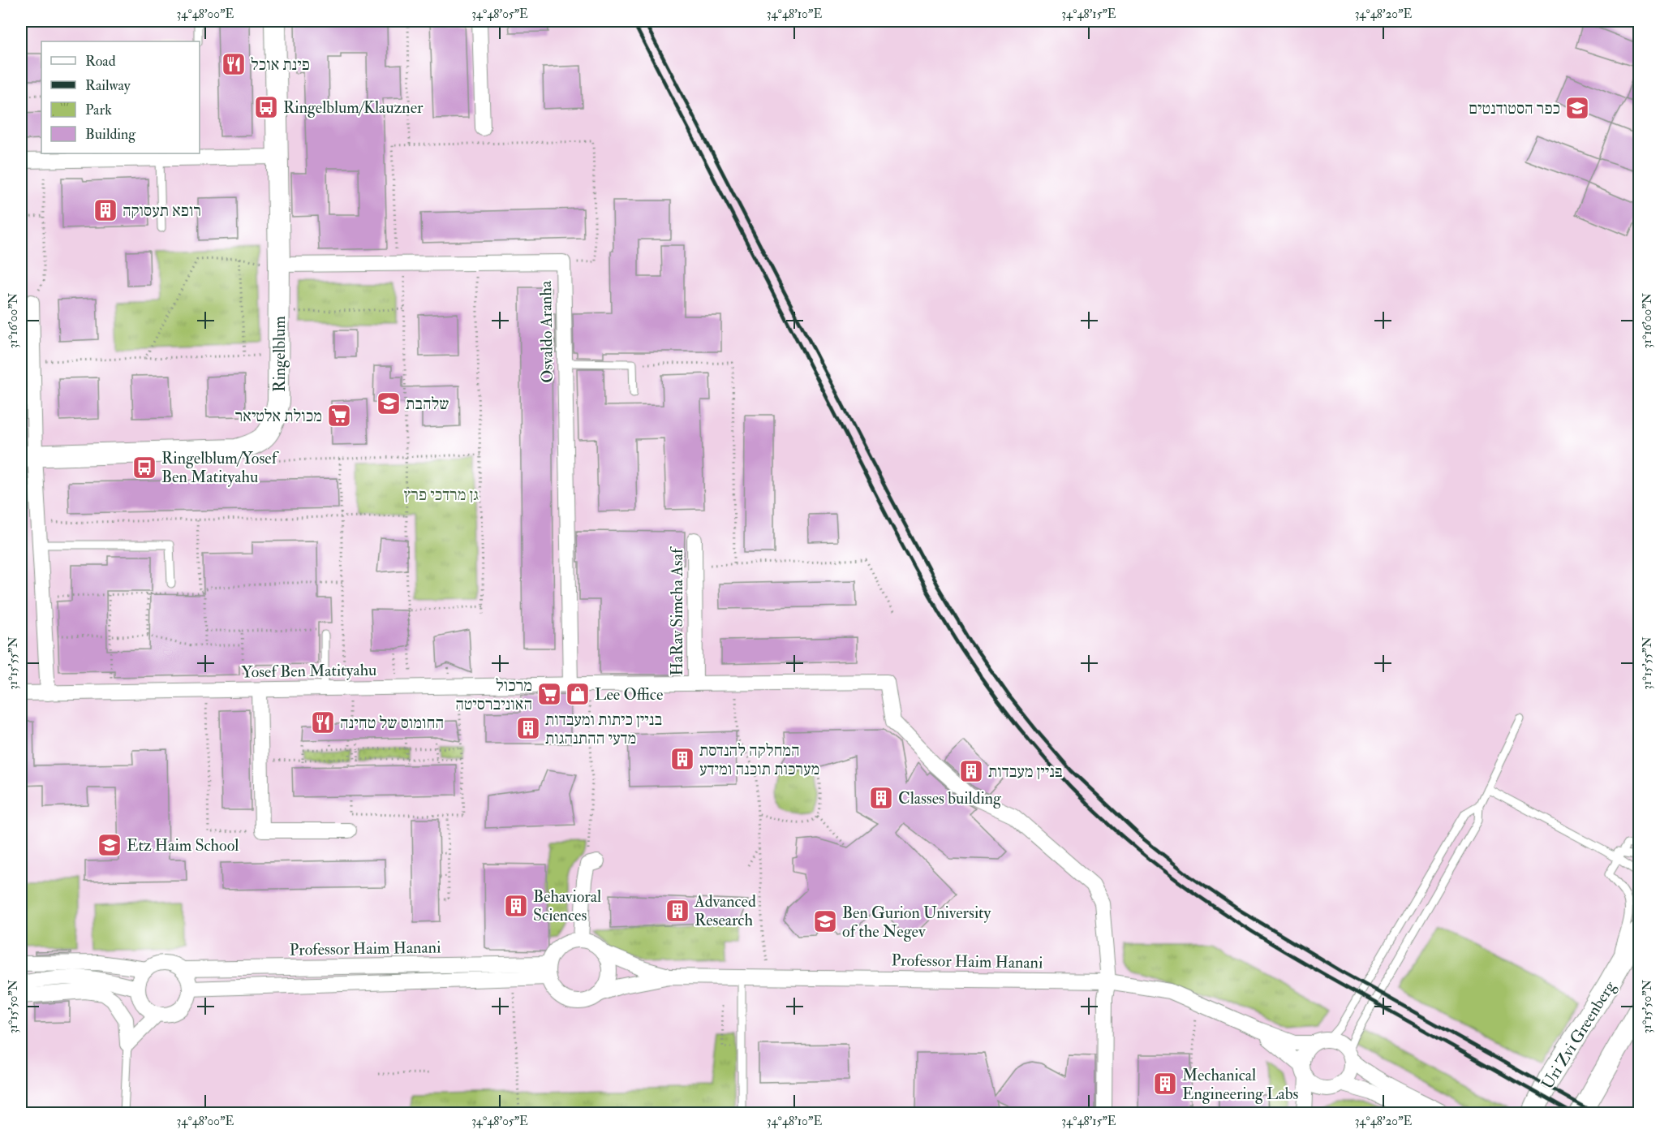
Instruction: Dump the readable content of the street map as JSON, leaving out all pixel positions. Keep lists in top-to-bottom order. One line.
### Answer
{"streets":{"street":["Osvaldo Aranha","Ringelblum","HaRav Simcha Asaf","Yosef Ben Matityahu","Professor Haim Hanani","Uri Zvi Greenberg"]},"crossings":[["Osvaldo Aranha","Ringelblum"],["Osvaldo Aranha","HaRav Simcha Asaf"],["Osvaldo Aranha","Yosef Ben Matityahu"],["HaRav Simcha Asaf","Yosef Ben Matityahu"],["HaRav Simcha Asaf","Professor Haim Hanani"]],"parks":["גן מרדכי פרץ"],"places":{"restaurant":["פינת אוכל","החומוס של טחינה"],"bus stop":["Ringelblum/Klauzner","Ringelblum/Yosef Ben Matityahu"],"school or university":["כפר הסטודנטים","שלהבת","Etz Haim School","Ben Gurion University of the Negev"],"building":["רופא תעסוקה","בניין כיתות ומעבדות מדעי ההתנהגות","המחלקה להנדסת מערכות תוכנה ומידע","בניין מעבדות","Classes building","Behavioral Sciences","Advanced Research","Mechanical Engineering Labs"],"supermarket":["מכולת אלטיאר","מרכול האוניברסיטה"],"shop":["Lee Office"]},"legend":["Road","Railway","Park","Building"],"coordinates":["34°48'00\"E","34°48'05\"E","34°48'10\"E","34°48'15\"E","34°48'20\"E","31°16'00\"N","31°15'55\"N","31°15'50\"N"]}
